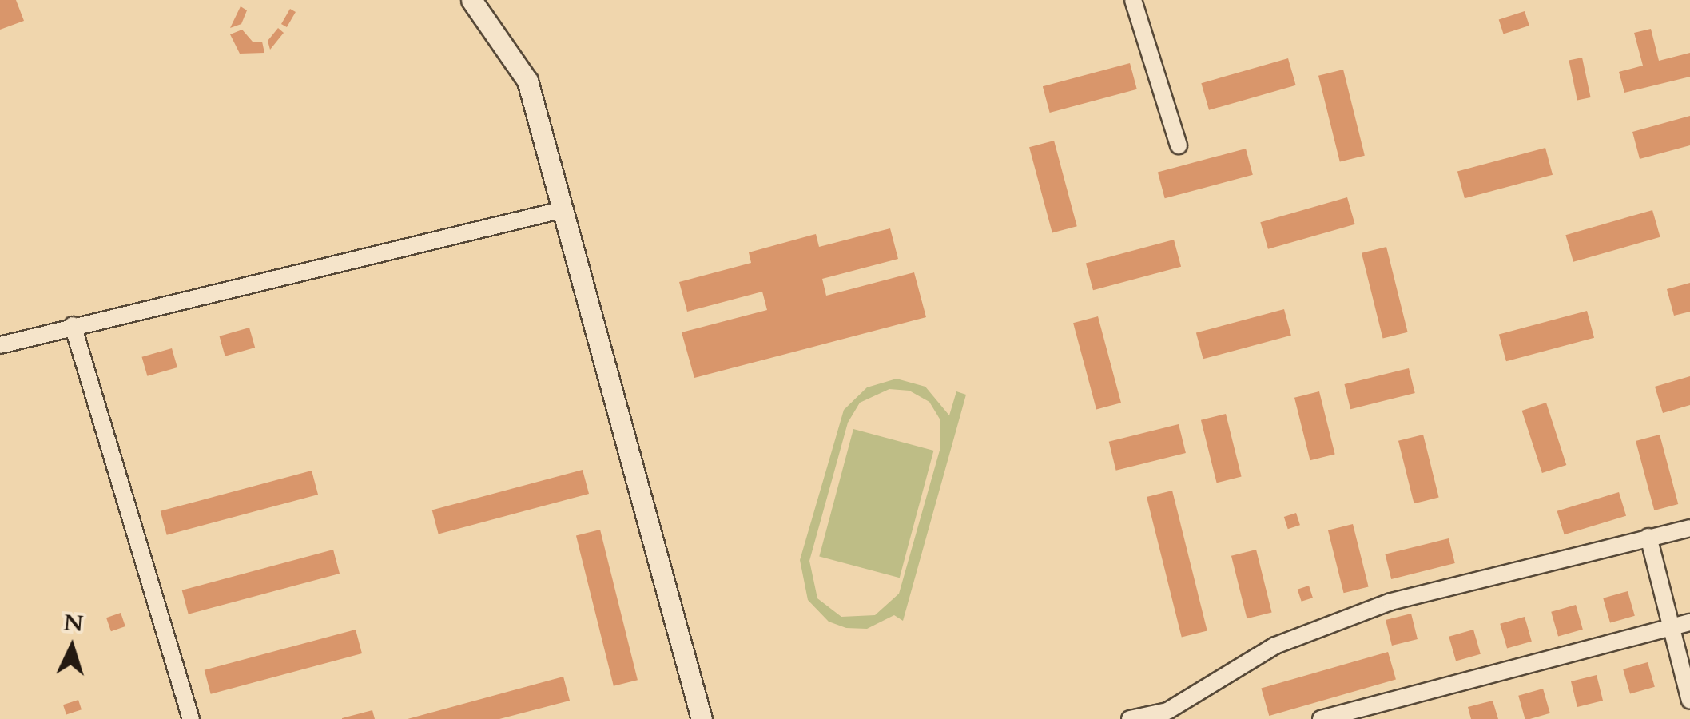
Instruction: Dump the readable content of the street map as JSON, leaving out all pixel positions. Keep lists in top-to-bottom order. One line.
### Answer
{"north":"top"}
